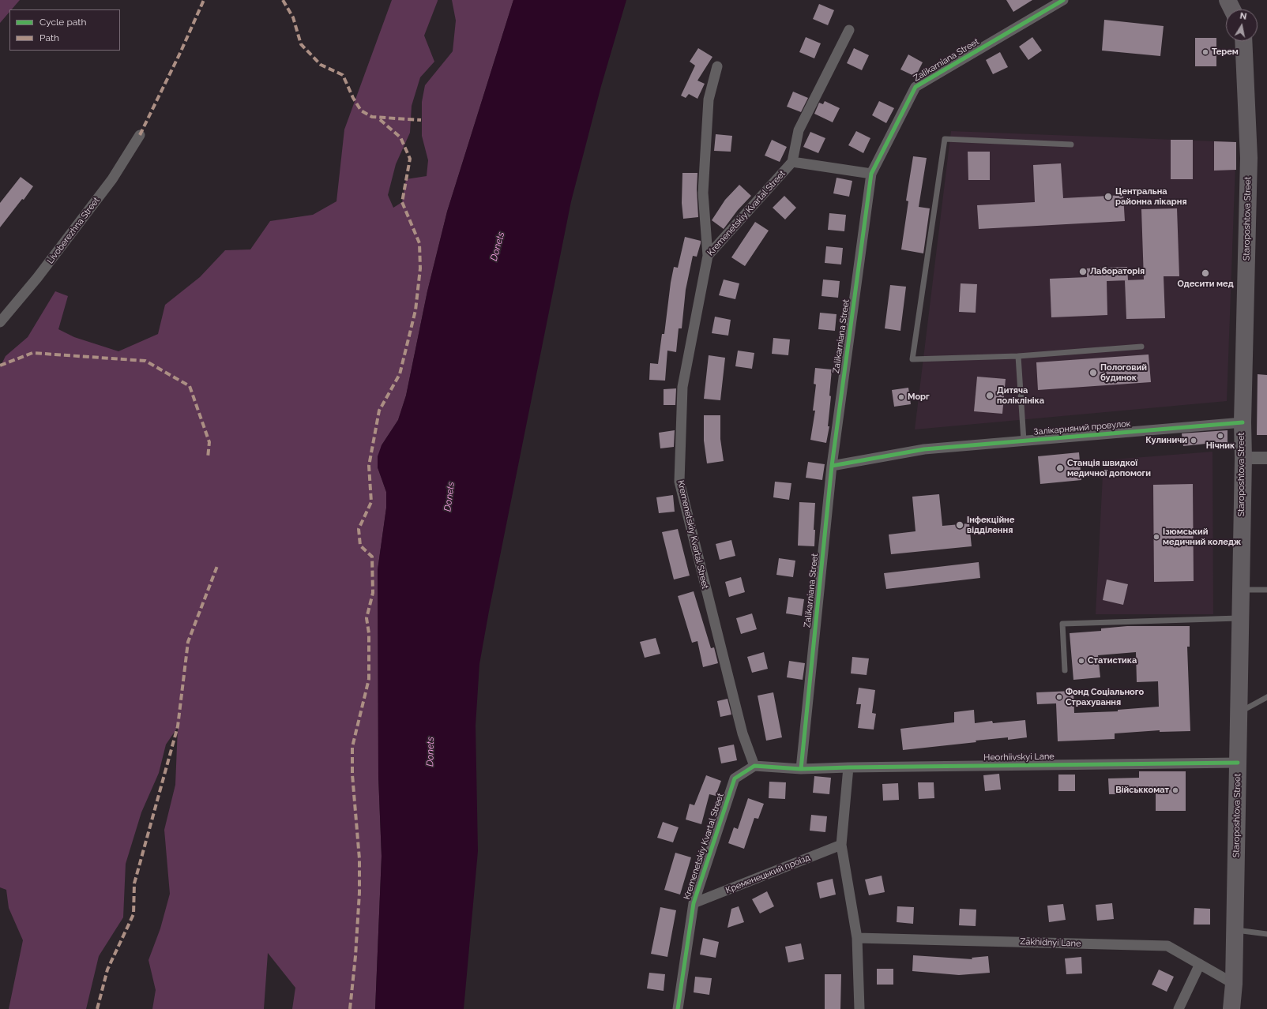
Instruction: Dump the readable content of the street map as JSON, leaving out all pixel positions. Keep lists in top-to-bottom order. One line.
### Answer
{"streets":{"highway":["Staroposhtova Street"],"street":["Zalikarniana Street","Kremenetskiy Kvartal Street","Livoberezhna Street","Залікарняний провулок","Heorhiivskyi Lane","Кременецький проїзд","Zakhidnyi Lane"]},"crossings":[["Zalikarniana Street","Залікарняний провулок"],["Zalikarniana Street","Heorhiivskyi Lane"],["Kremenetskiy Kvartal Street","Кременецький проїзд"],["Staroposhtova Street","Залікарняний провулок"],["Staroposhtova Street","Heorhiivskyi Lane"],["Staroposhtova Street","Zakhidnyi Lane"]],"water":["Donets"],"places":["Терем","Центральна районна лікарня","Лабораторія","Одесити мед","Пологовий будинок","Дитяча поліклініка","Морг","Нічник","Кулиничи","Станція швидкої медичної допомоги","Інфекційне відділення","Ізюмський медичний коледж","Статистика","Фонд Соцiального Страхування","Вiйськкомат"],"legend":["Cycle path","Path"],"north":"top"}
